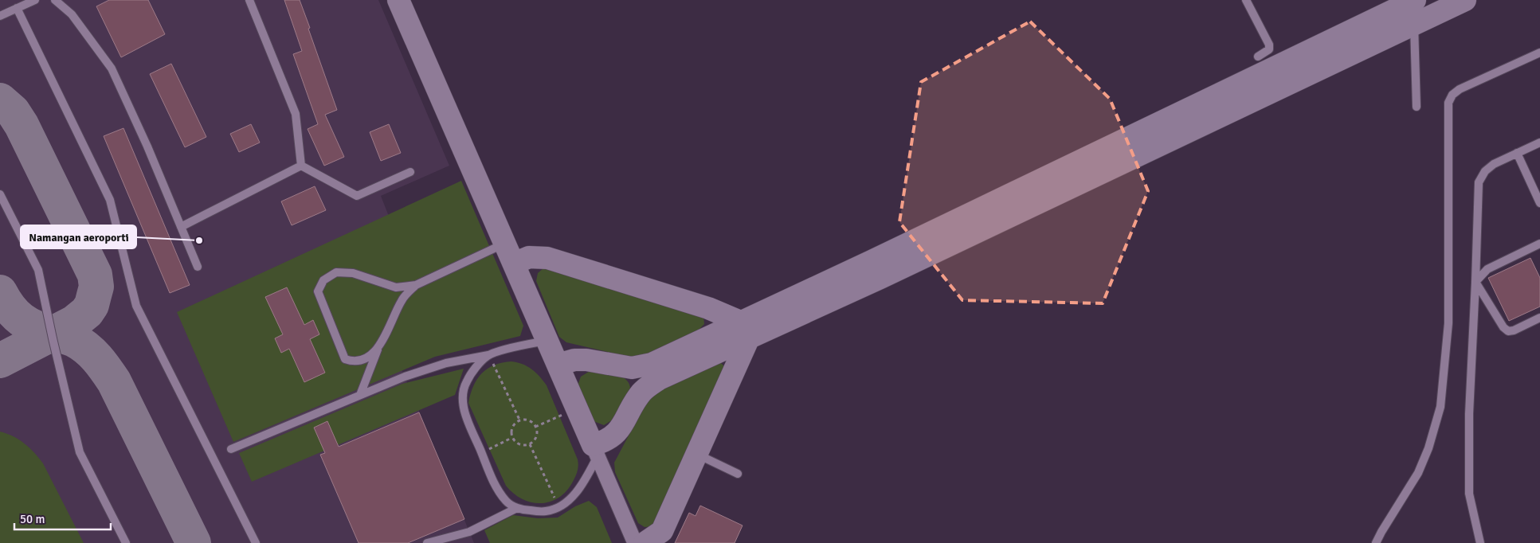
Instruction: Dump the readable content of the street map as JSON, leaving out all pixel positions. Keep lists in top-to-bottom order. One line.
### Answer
{"places":["Namangan aeroporti"],"scale_bar":"50 m"}
